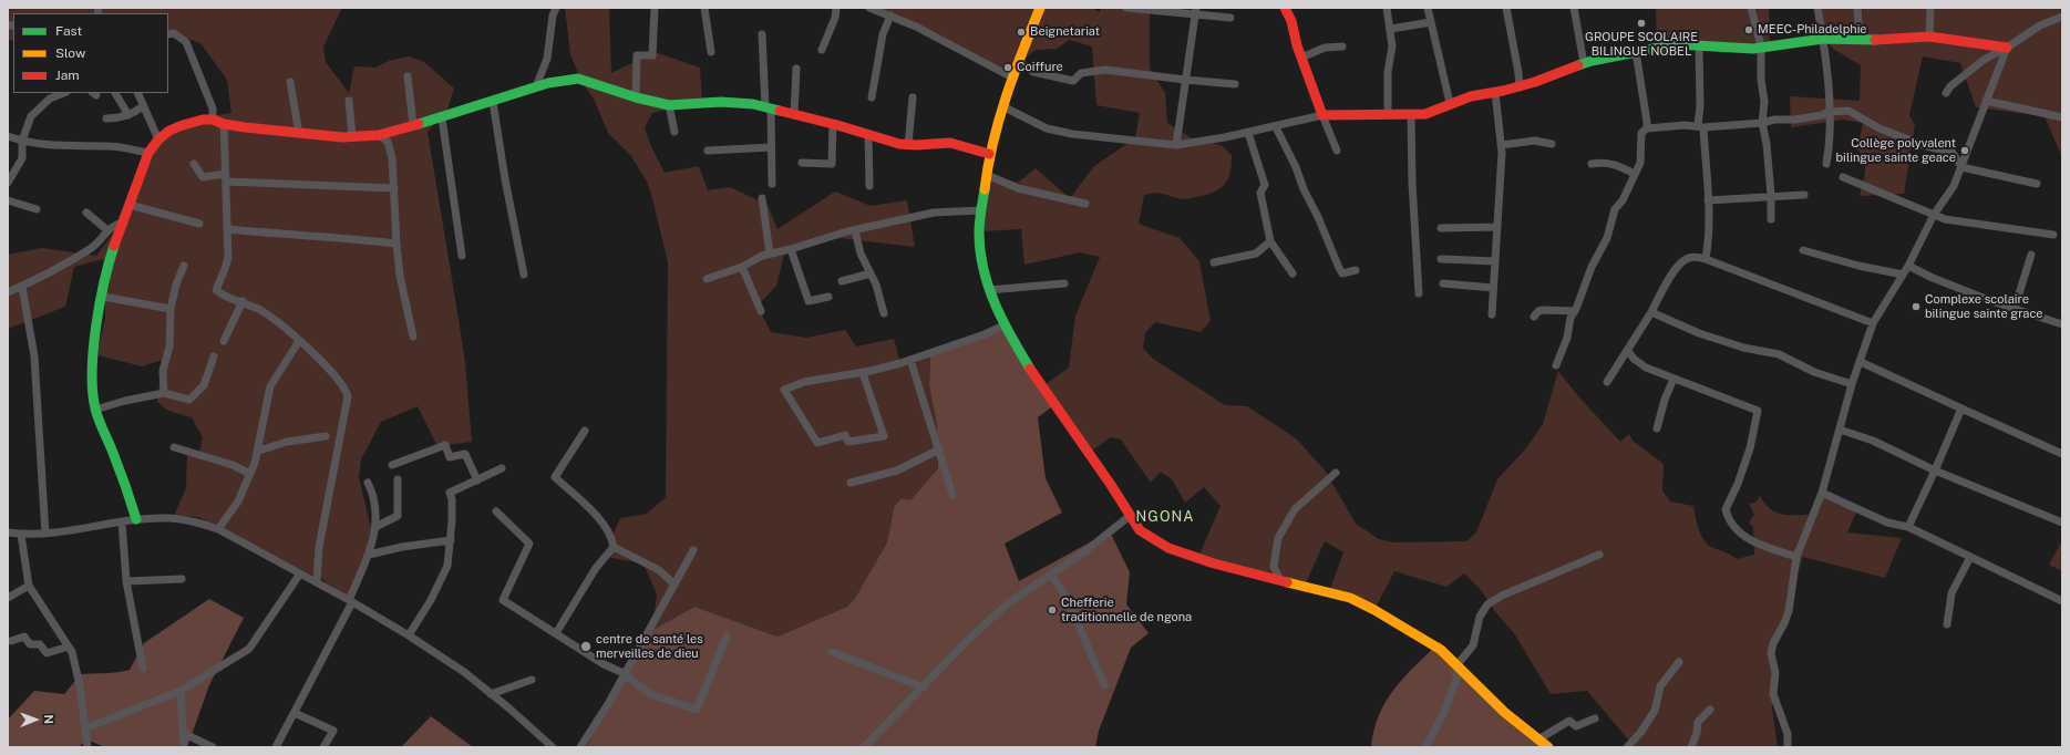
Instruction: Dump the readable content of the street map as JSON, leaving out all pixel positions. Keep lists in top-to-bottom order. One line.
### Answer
{"districts":["NGONA"],"places":["GROUPE SCOLAIRE BILINGUE NOBEL","MEEC-Philadelphie","Beignetariat","Coiffure","Collège polyvalent bilingue sainte geace","Complexe scolaire bilingue sainte grace","Chefferie traditionnelle de ngona","centre de santé les merveilles de dieu"],"legend":["Fast","Slow","Jam"],"north":"right"}
